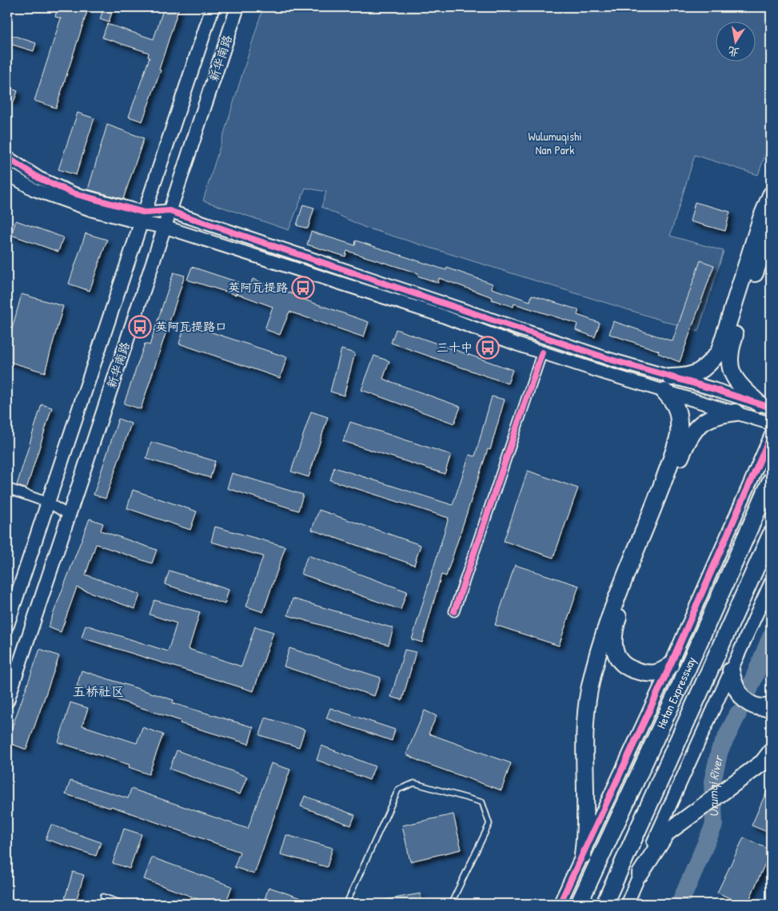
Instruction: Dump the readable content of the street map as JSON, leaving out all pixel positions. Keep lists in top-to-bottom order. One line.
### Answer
{"streets":{"highway":["Hetan Expressway"],"main road":["新华南路"]},"districts":["五桥社区"],"water":["Urumqi River"],"parks":["Wulumuqishi Nan Park"],"places":{"bus stop":["英阿瓦提路","英阿瓦提路口","三十中"]},"north":"bottom"}
